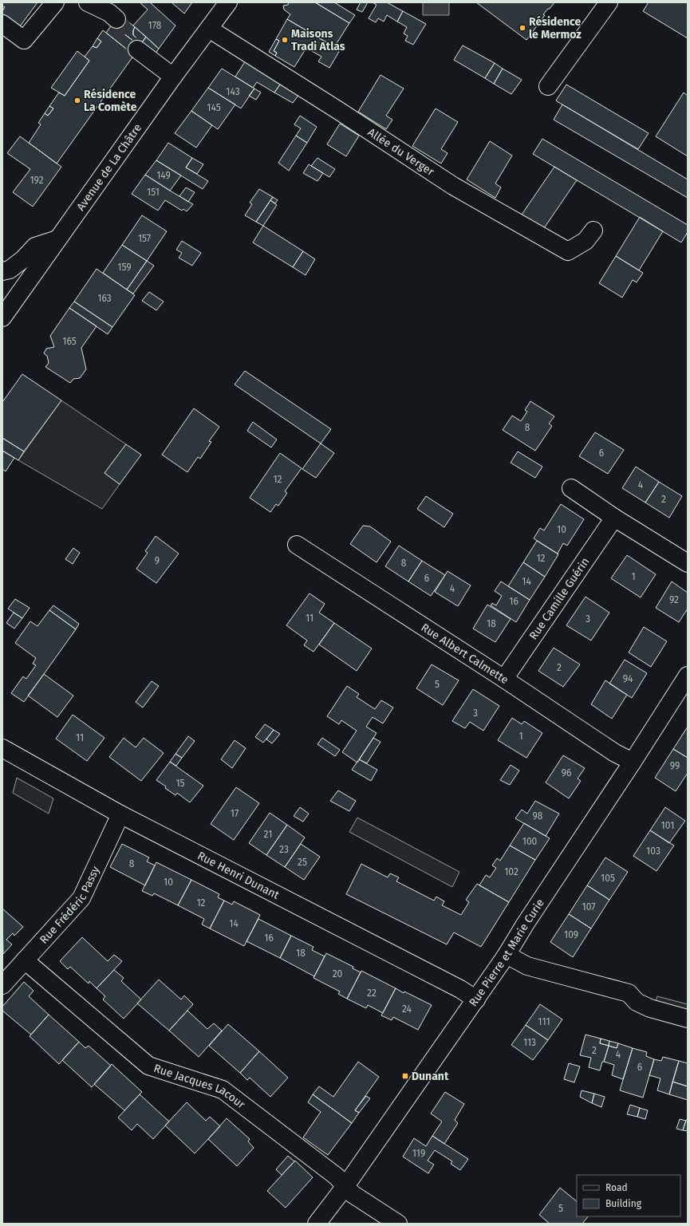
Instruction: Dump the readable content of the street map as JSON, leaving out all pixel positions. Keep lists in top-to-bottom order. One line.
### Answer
{"streets":{"street":["Allée du Verger","Avenue de La Châtre","Rue Camille Guérin","Rue Albert Calmette","Rue Henri Dunant","Rue Frédéric Passy","Rue Pierre et Marie Curie","Rue Jacques Lacour"]},"crossings":[["Allée du Verger","Avenue de La Châtre"],["Rue Camille Guérin","Rue Albert Calmette"],["Rue Albert Calmette","Rue Pierre et Marie Curie"],["Rue Henri Dunant","Rue Frédéric Passy"],["Rue Henri Dunant","Rue Pierre et Marie Curie"],["Rue Frédéric Passy","Rue Jacques Lacour"],["Rue Pierre et Marie Curie","Rue Jacques Lacour"]],"places":{"other":["Résidence le Mermoz","Maisons Tradi Atlas","Résidence La Comète"],"transit":["Dunant"]},"house_numbers":["178","143","145","149","192","151","157","159","163","165","8","6","12","4","2","10","12","9","8","1","6","14","4","92","16","11","3","18","2","94","5","3","1","11","99","96","15","17","98","101","21","100","23","103","25","8","102","105","10","12","107","14","109","16","18","20","22","24","111","113","2","4","6","119","5"],"legend":["Road","Building"]}
